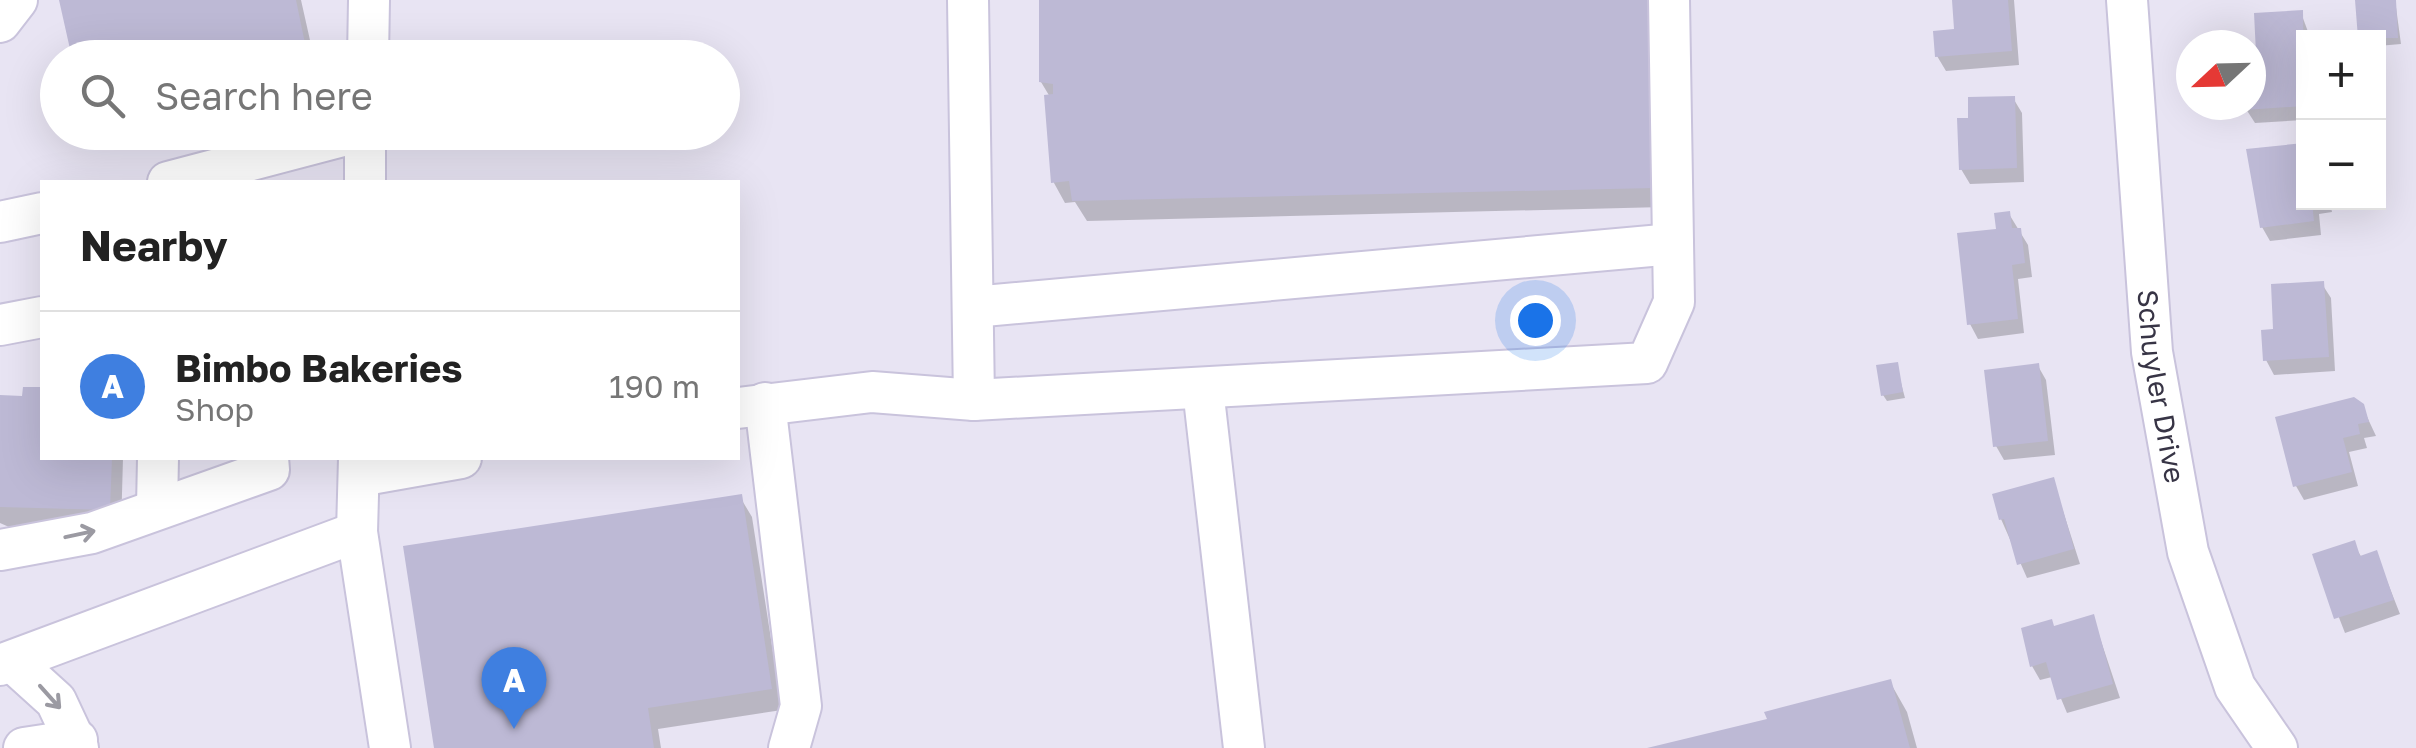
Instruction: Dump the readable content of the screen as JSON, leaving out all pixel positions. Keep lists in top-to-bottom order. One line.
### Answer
{"streets":{"street":["Schuyler Drive"]},"north":"left","page":{"map_buttons":["+","−"],"search":"Search here","heading":"Nearby","list":[{"mark":"A","name":"Bimbo Bakeries","note":"Shop","value":"190 m"}],"pins":"A"}}
